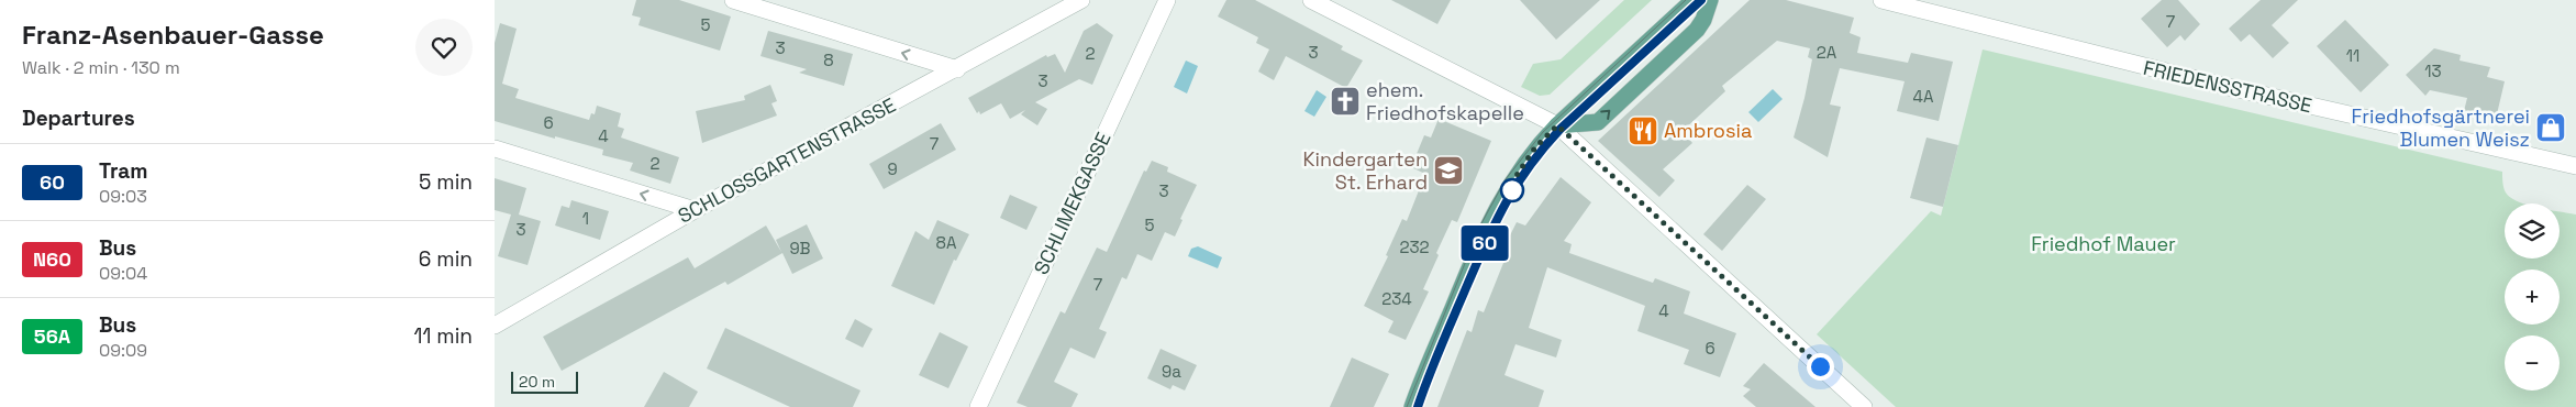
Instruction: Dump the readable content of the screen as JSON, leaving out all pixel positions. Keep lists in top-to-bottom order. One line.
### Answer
{"streets":{"street":["FRIEDENSSTRASSE","SCHLOSSGARTENSTRASSE","SCHLIMEKGASSE"]},"parks":["Friedhof Mauer"],"places":{"church":["ehem. Friedhofskapelle"],"shop":["Friedhofsgärtnerei Blumen Weisz"],"restaurant":["Ambrosia"],"school or university":["Kindergarten St. Erhard"]},"lines":["tram line 60"],"house_numbers":["7","5","3","3","2A","2","11","8","13","3","4A","6","4","7","2","9","3","1","5","3","8A","232","9B","7","234","4","6","9a"],"scale_bar":"20 m","page":{"heading":[["Franz-Asenbauer-Gasse","Walk · 2 min · 130 m"],"Departures"],"on_map":"60","list":[{"mark":"60","name":"Tram","note":"09:03","value":"5 min"},{"mark":"N60","name":"Bus","note":"09:04","value":"6 min"},{"mark":"56A","name":"Bus","note":"09:09","value":"11 min"}],"map_buttons":["+","−"],"scale":"20 m"}}
